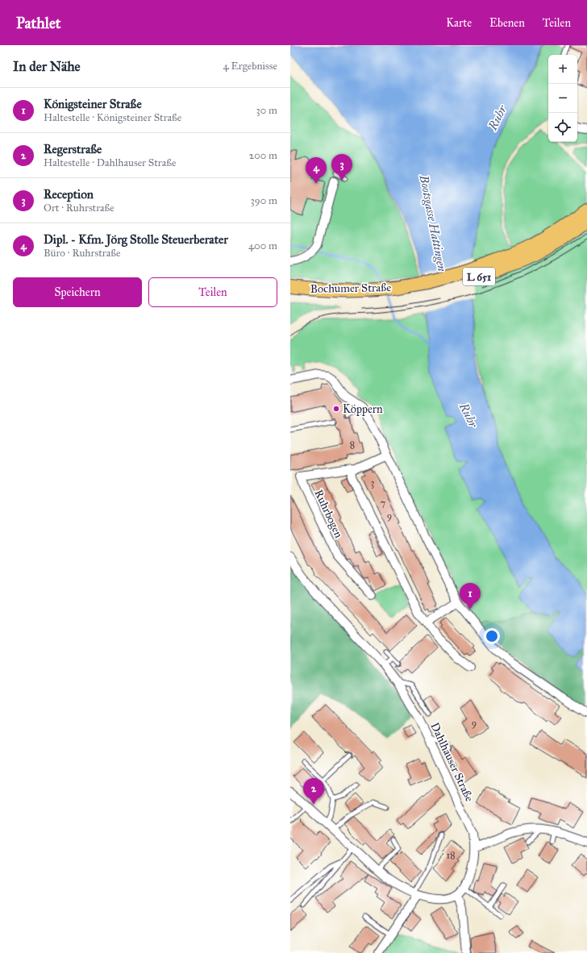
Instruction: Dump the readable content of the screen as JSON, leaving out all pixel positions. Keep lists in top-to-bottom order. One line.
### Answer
{"streets":{"main road":["L 651","Bochumer Straße"],"street":["Ruhrbogen","Dahlhauser Straße"]},"water":["Ruhr","Bootsgasse Hattingen"],"places":["Köppern"],"house_numbers":["8","3","7","9","9","18"],"page":{"header":"Pathlet","nav":["Karte","Ebenen","Teilen"],"heading":["In der Nähe","4 Ergebnisse"],"map_buttons":["+","−"],"list":[{"mark":"1","name":"Königsteiner Straße","note":"Haltestelle · Königsteiner Straße","value":"30 m"},{"mark":"2","name":"Regerstraße","note":"Haltestelle · Dahlhauser Straße","value":"200 m"},{"mark":"3","name":"Reception","note":"Ort · Ruhrstraße","value":"390 m"},{"mark":"4","name":"Dipl. - Kfm. Jörg Stolle Steuerberater","note":"Büro · Ruhrstraße","value":"400 m"}],"pins":["3","4","1","2"],"buttons":["Speichern","Teilen"]}}
